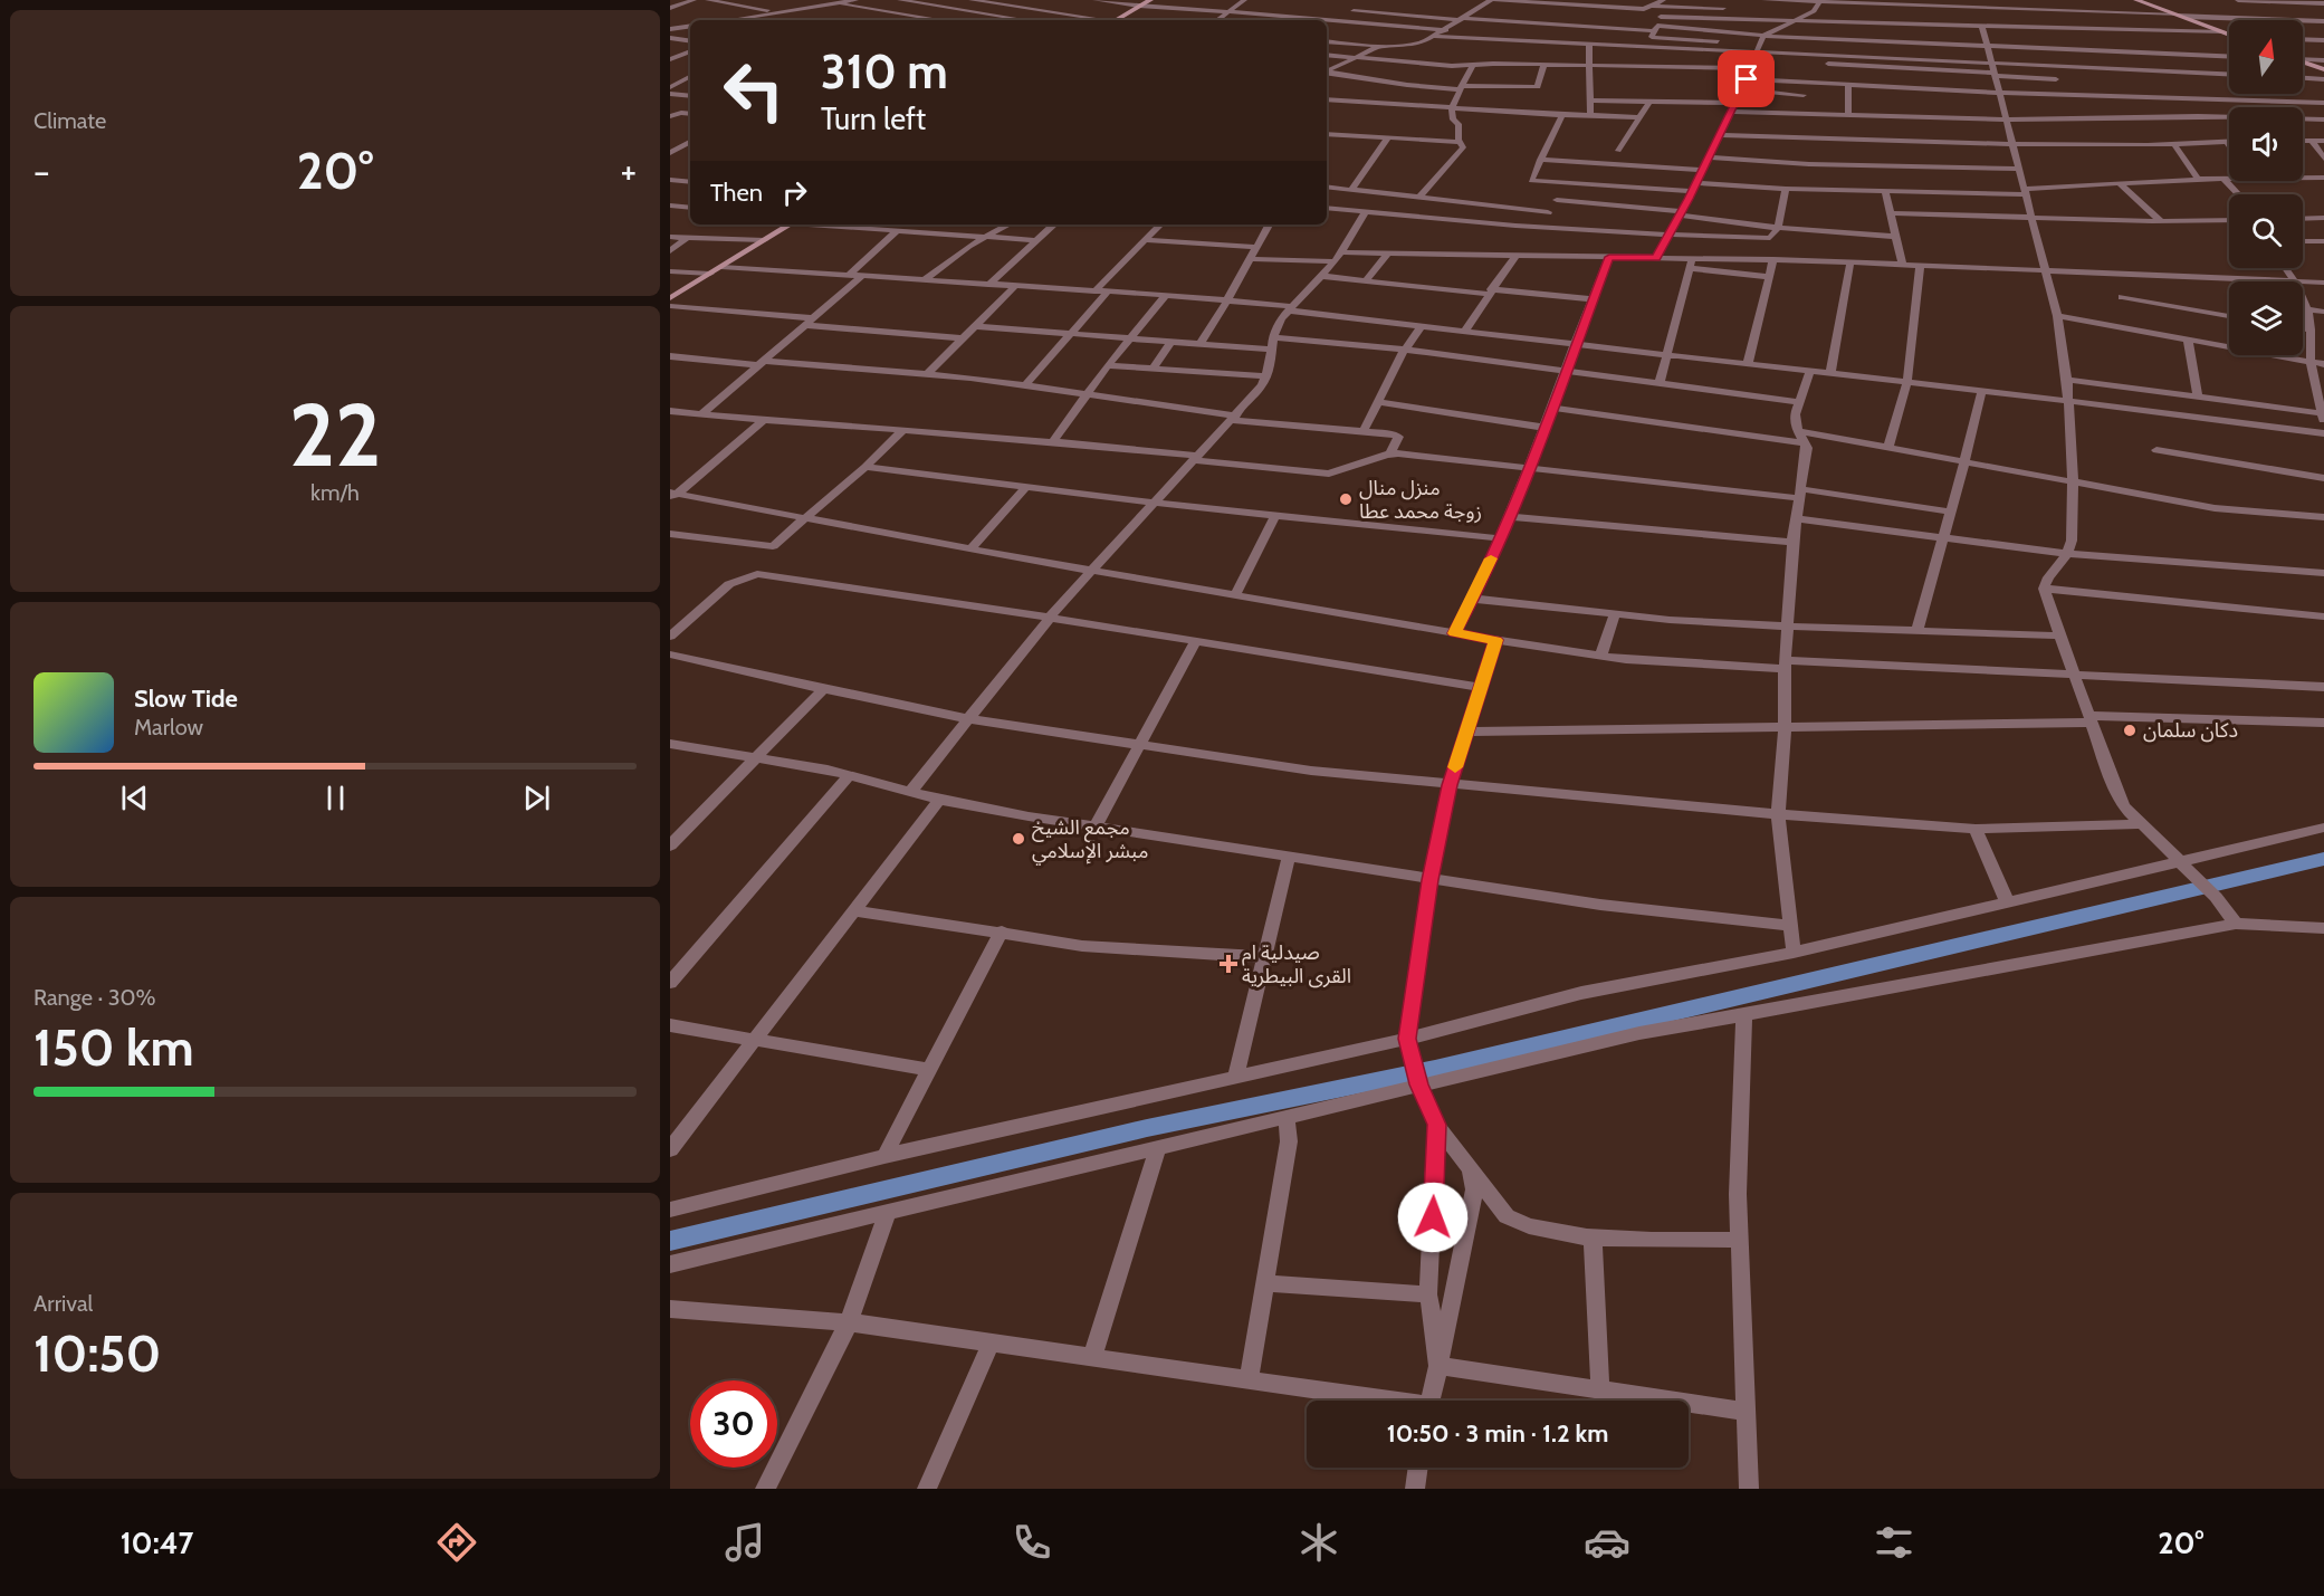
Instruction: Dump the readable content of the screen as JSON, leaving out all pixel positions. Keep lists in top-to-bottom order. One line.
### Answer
{"places":{"other":["منزل منال زوجة محمد عطا","دكان سلمان","مجمع الشيخ مبشر الإسلامي"],"health":["صيدلية ام القرى البيطرية"]},"north":"top","page":{"tile":["Climate",["22","km/h"],["Range · 30%","150 km"],["Arrival","10:50"]],"turn":["310 m","Turn left"],"heat":["−","20°","+"],"then":"Then","song":["Slow Tide","Marlow"],"limit":"30","trip":"10:50 · 3 min · 1.2 km","tabs":["10:47","20°"]}}
